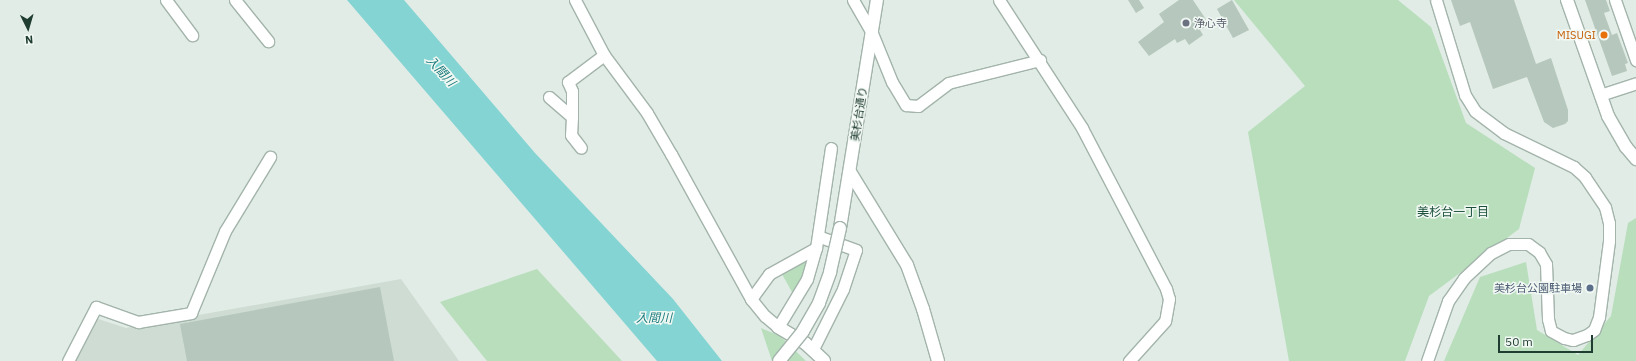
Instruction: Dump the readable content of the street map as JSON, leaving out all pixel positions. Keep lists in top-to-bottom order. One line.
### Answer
{"streets":{"street":["美杉台通り"]},"districts":["美杉台一丁目"],"water":["入間川"],"places":["浄心寺","MISUGI","美杉台公園駐車場"],"scale_bar":"50 m","north":"bottom"}
